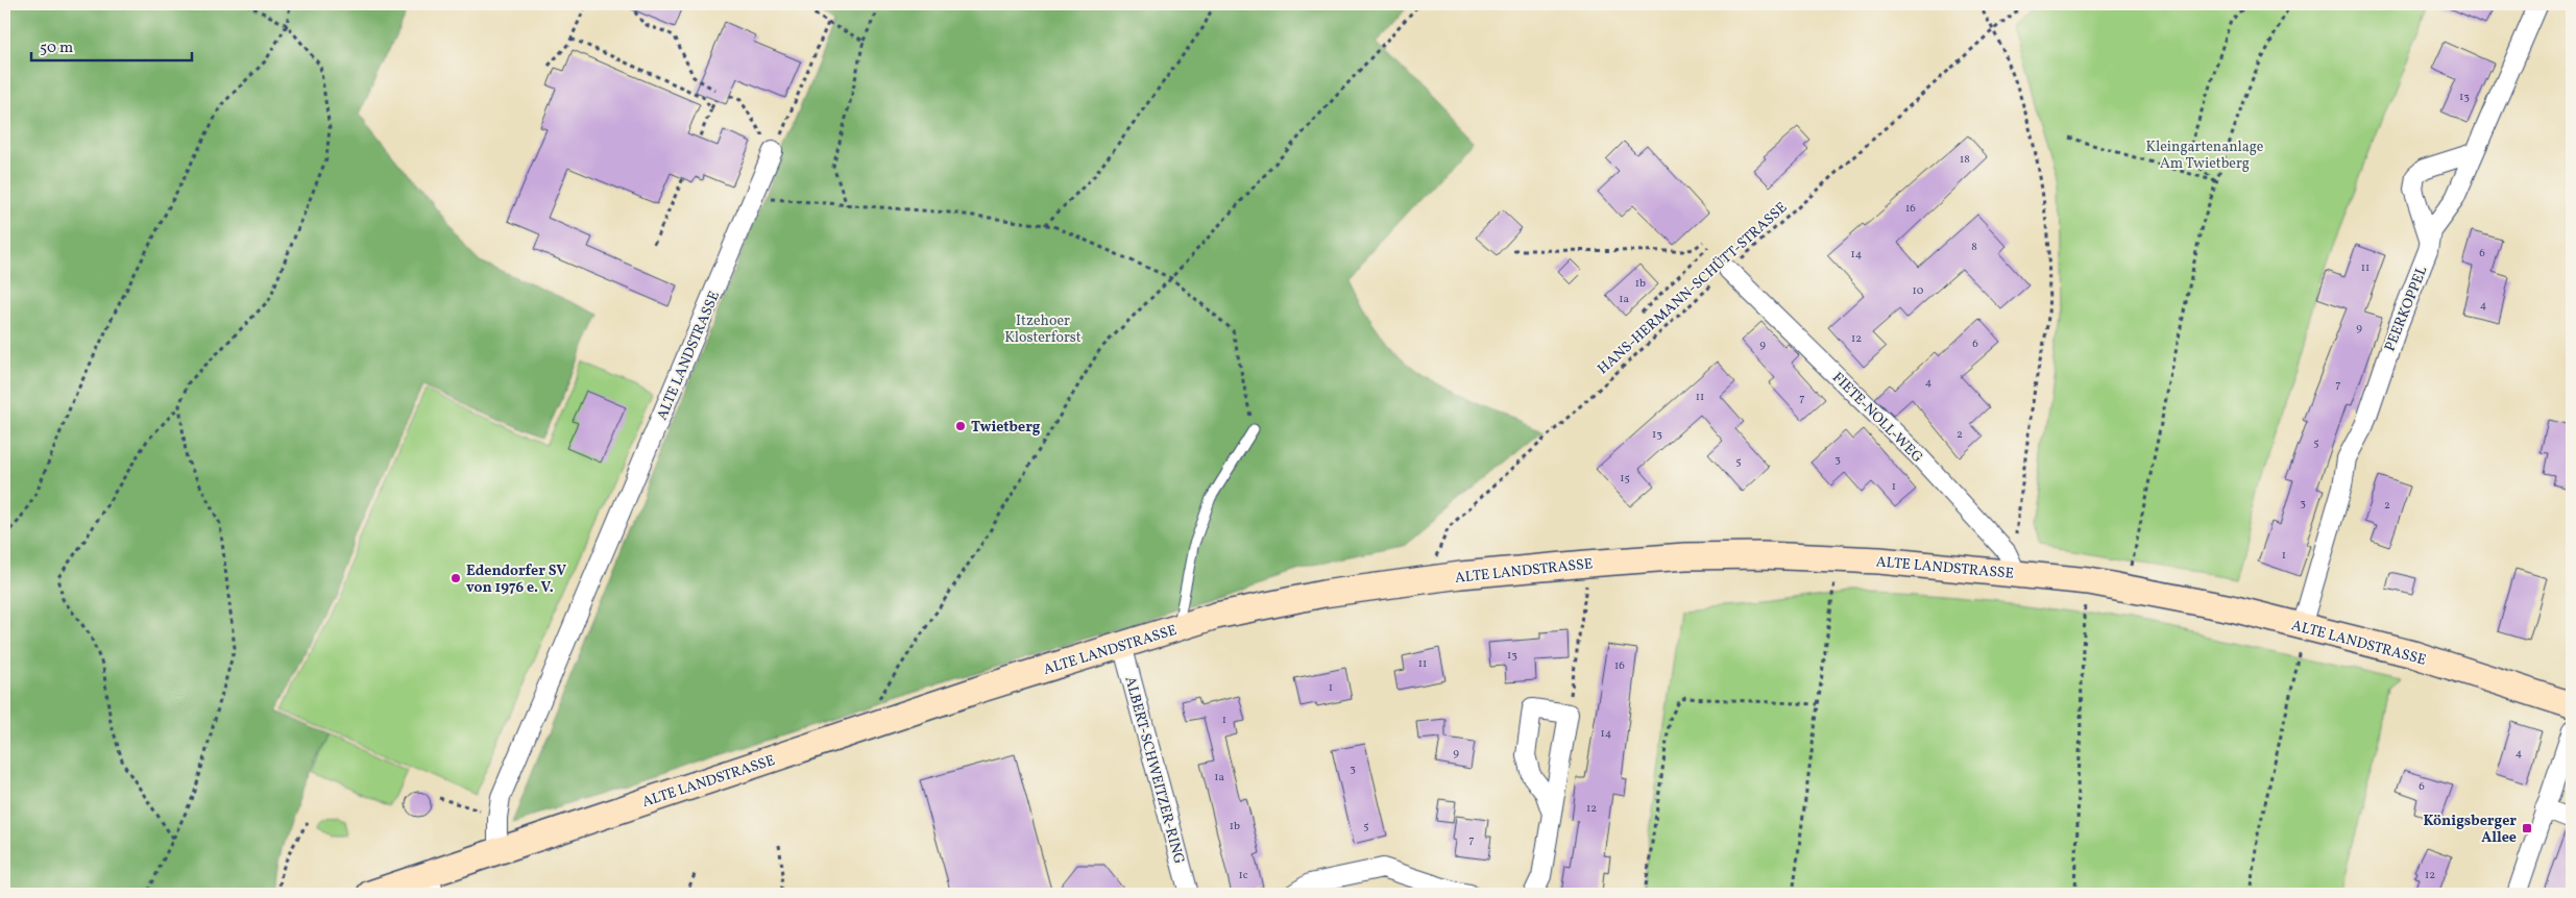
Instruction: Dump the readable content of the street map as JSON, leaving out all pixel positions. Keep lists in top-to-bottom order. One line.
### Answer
{"streets":{"street":["PEERKOPPEL","ALTE LANDSTRASSE","FIETE-NOLL-WEG","ALBERT-SCHWEITZER-RING"],"path":["HANS-HERMANN-SCHÜTT-STRASSE"]},"crossings":[["HANS-HERMANN-SCHÜTT-STRASSE","ALTE LANDSTRASSE"],["HANS-HERMANN-SCHÜTT-STRASSE","FIETE-NOLL-WEG"],["PEERKOPPEL","ALTE LANDSTRASSE"],["ALTE LANDSTRASSE","FIETE-NOLL-WEG"],["ALTE LANDSTRASSE","ALBERT-SCHWEITZER-RING"]],"parks":["Kleingartenanlage Am Twietberg","Itzehoer Klosterforst"],"places":{"other":["Twietberg","Edendorfer SV von 1976 e. V."],"transit":["Königsberger Allee"]},"house_numbers":["13","18","16","8","6","14","11","1b","10","1a","4","9","12","6","9","4","7","11","7","13","2","5","3","5","15","1","3","2","1","13","11","16","1","1","14","9","4","3","1a","6","12","1b","5","7","1c","12"],"scale_bar":"50 m"}
